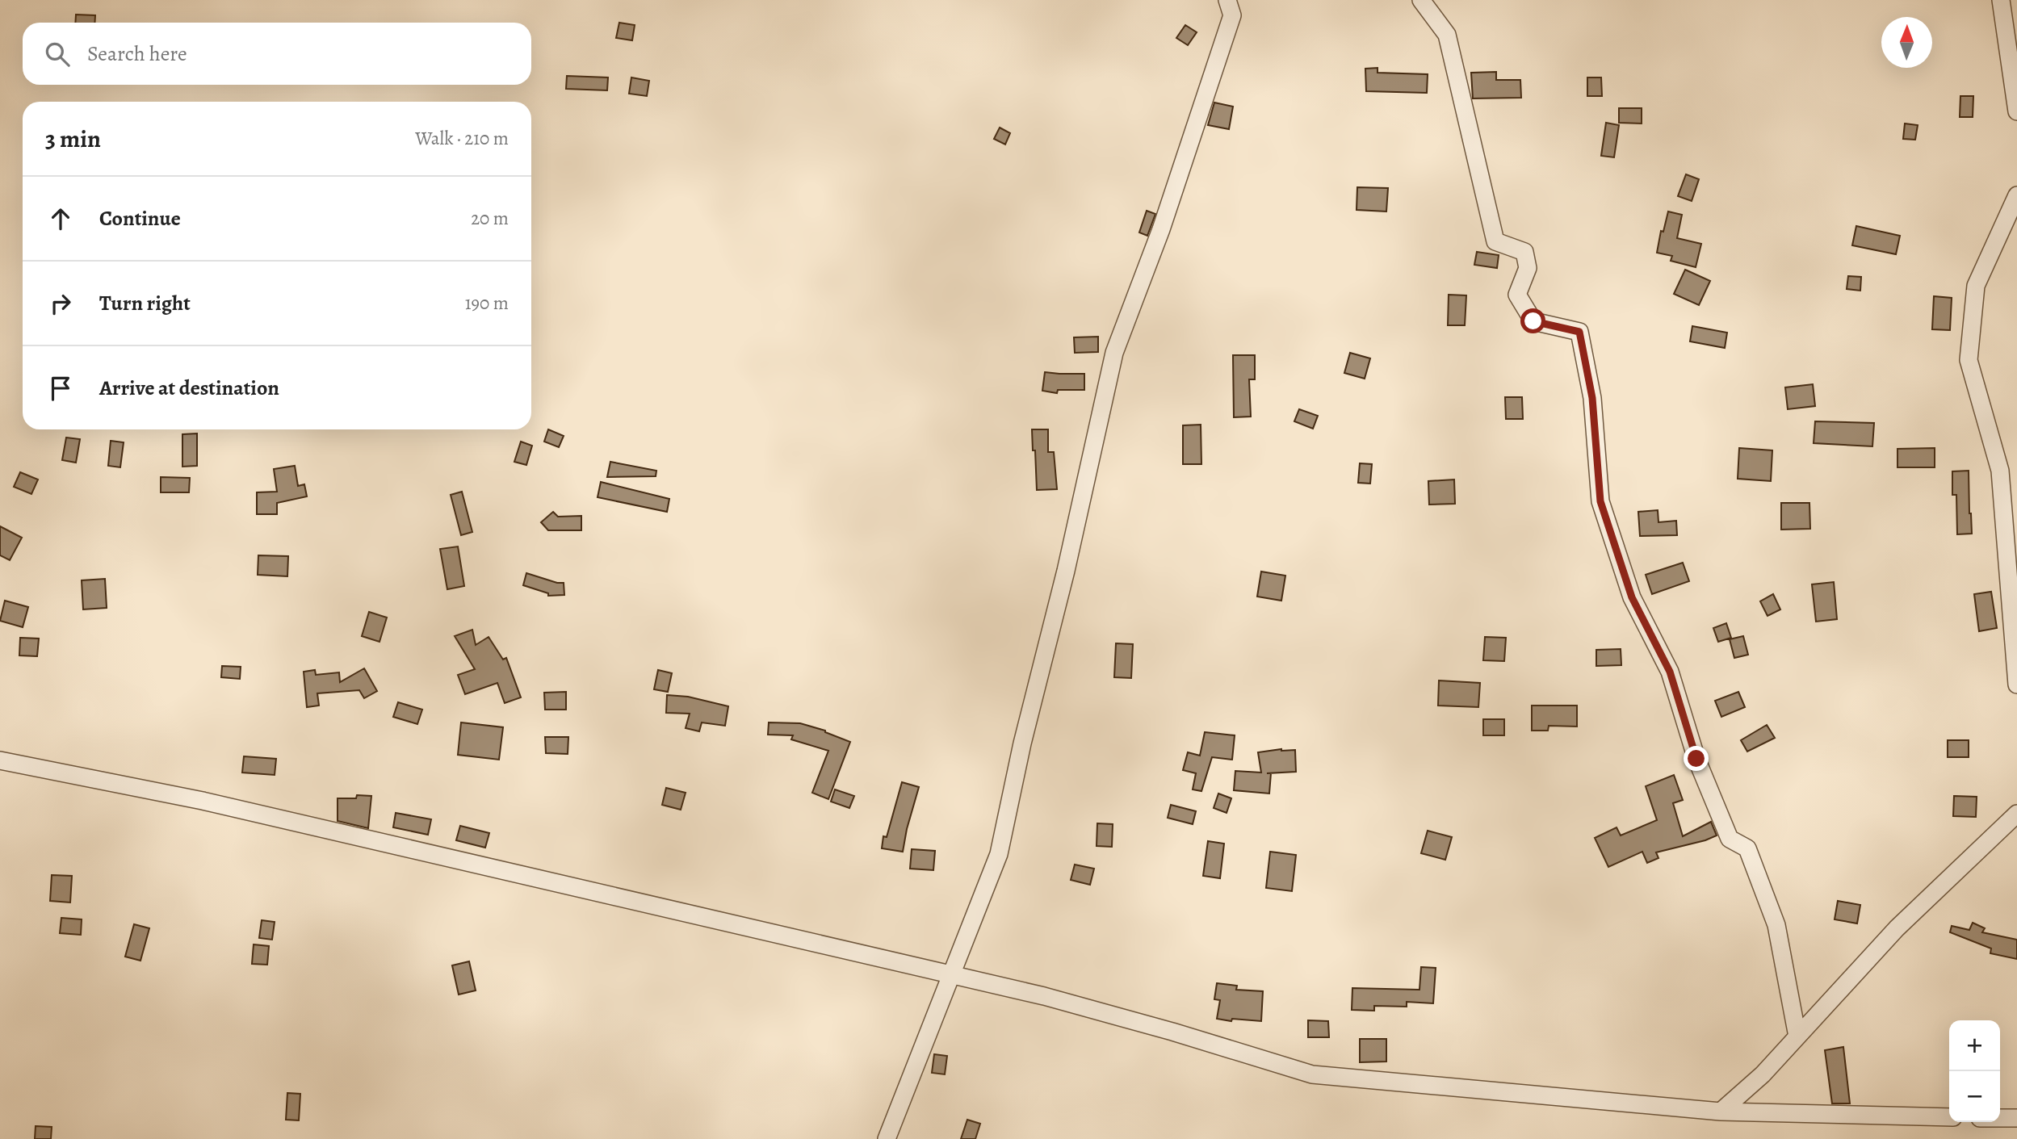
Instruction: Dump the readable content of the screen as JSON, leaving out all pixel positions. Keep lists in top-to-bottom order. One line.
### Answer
{"north":"top","page":{"search":"Search here","heading":["3 min","Walk · 210 m"],"list":[["Continue","20 m"],["Turn right","190 m"],"Arrive at destination"],"map_buttons":["+","−"]}}
